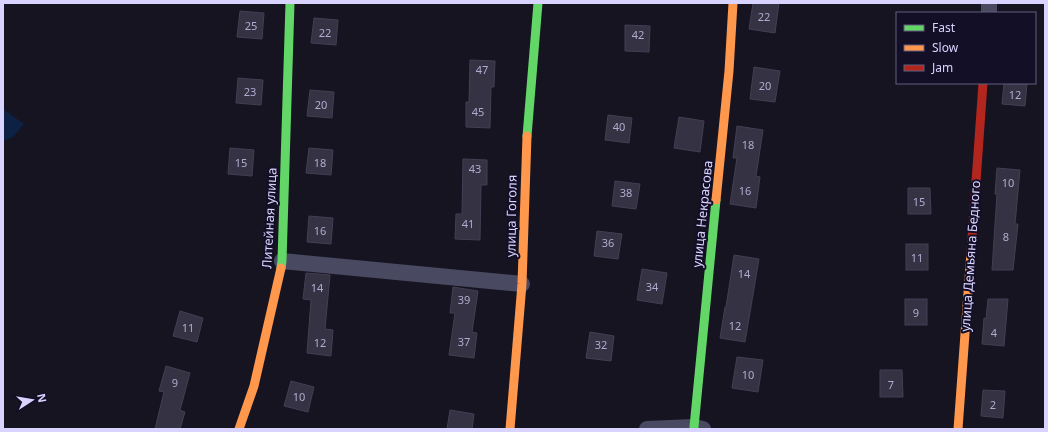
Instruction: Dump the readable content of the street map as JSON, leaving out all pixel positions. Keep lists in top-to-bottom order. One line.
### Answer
{"streets":{"street":["улица Некрасова","улица Гоголя","Литейная улица","улица Демьяна Бедного"]},"house_numbers":["22","25","22","42","47","20","23","12","20","45","40","18","15","18","43","10","16","38","15","41","16","8","36","11","14","34","14","39","9","12","11","4","37","12","32","10","9","7","10","2"],"legend":["Fast","Slow","Jam"],"north":"right"}
